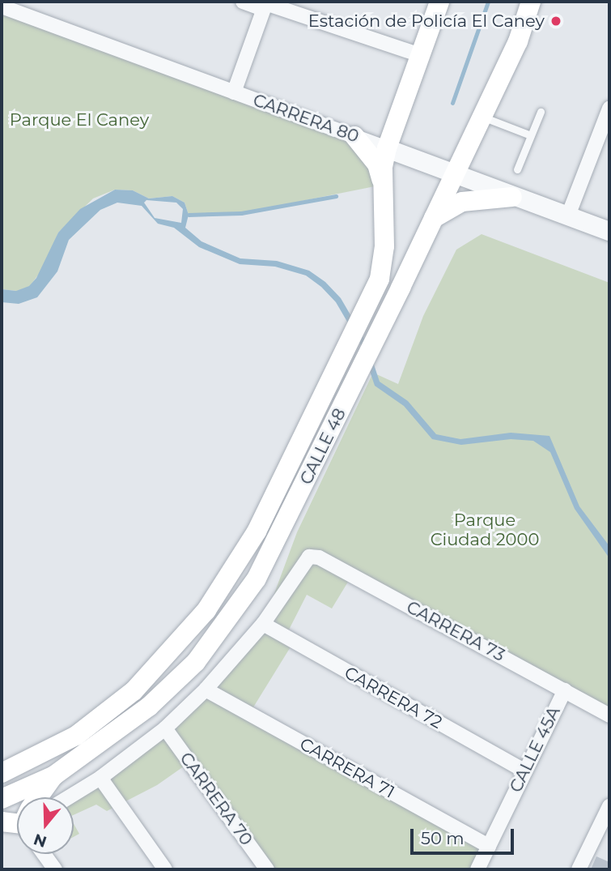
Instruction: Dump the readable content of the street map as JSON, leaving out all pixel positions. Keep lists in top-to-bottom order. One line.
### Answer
{"streets":{"main road":["CALLE 48"],"street":["CARRERA 80","CARRERA 73","CARRERA 72","CALLE 45A","CARRERA 71","CARRERA 70"]},"crossings":[["CARRERA 80","CALLE 48"],["CARRERA 73","CARRERA 72"],["CARRERA 73","CALLE 45A"],["CARRERA 72","CALLE 45A"],["CALLE 45A","CARRERA 71"]],"parks":["Parque El Caney","Parque Ciudad 2000"],"places":["Estación de Policía El Caney"],"scale_bar":"50 m","north":"bottom"}
